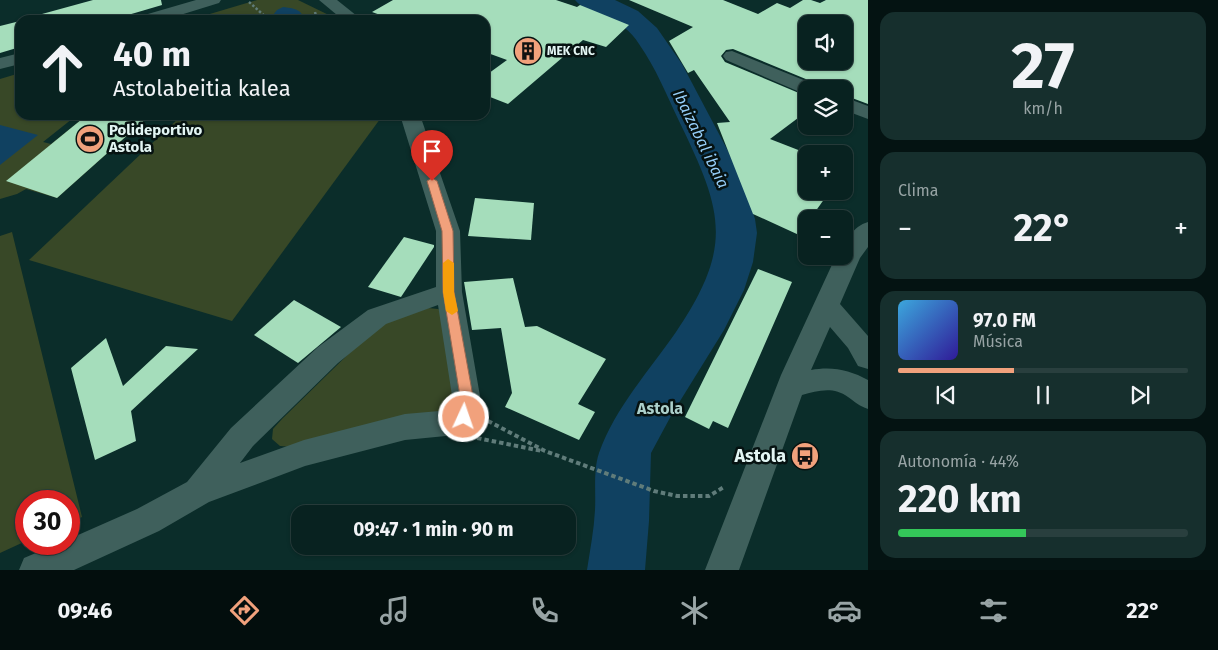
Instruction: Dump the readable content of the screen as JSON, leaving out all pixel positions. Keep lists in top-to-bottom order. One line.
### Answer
{"districts":["Astola"],"water":["Ibaizabal ibaia"],"places":{"building":["MEK CNC"],"sports":["Polideportivo Astola"],"bus stop":["Astola"]},"page":{"tile":[["27","km/h"],"Clima",["Autonomía · 44%","220 km"]],"map_buttons":["+","−"],"turn":["40 m","Astolabeitia kalea"],"heat":["−","22°","+"],"song":["97.0 FM","Música"],"limit":"30","trip":"09:47 · 1 min · 90 m","tabs":["09:46","22°"]}}
